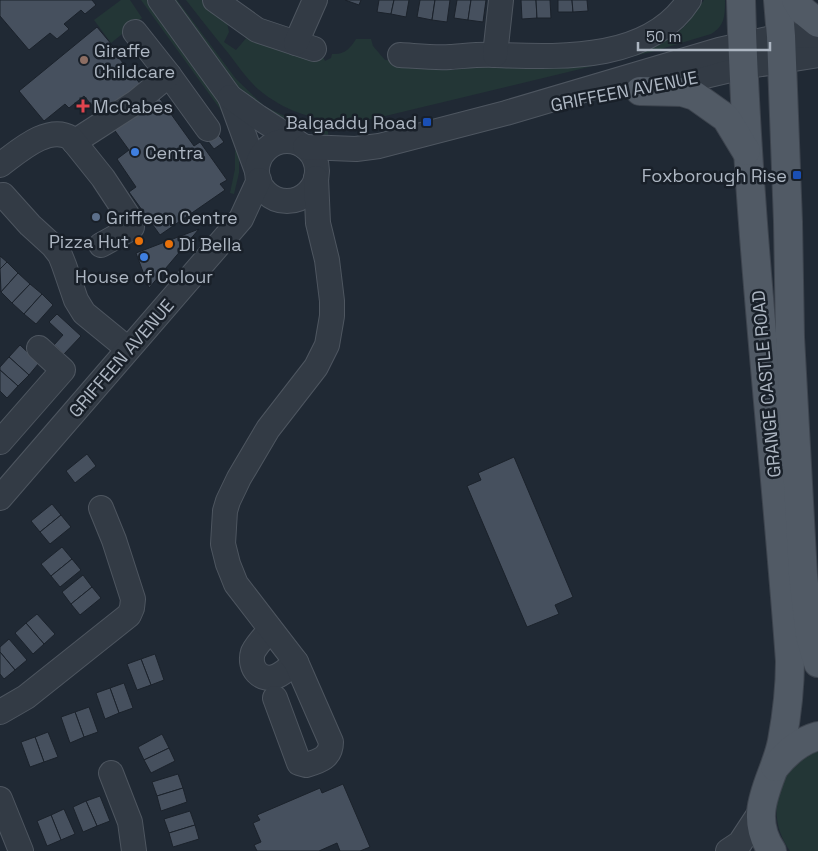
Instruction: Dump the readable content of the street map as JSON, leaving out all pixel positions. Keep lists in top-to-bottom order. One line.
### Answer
{"streets":{"main road":["GRANGE CASTLE ROAD"],"street":["GRIFFEEN AVENUE"]},"crossings":[["GRIFFEEN AVENUE","GRANGE CASTLE ROAD"]],"places":{"other":["Giraffe Childcare","Centra","Griffeen Centre","Pizza Hut","Di Bella","House of Colour"],"health":["McCabes"],"transit":["Balgaddy Road","Foxborough Rise"]},"scale_bar":"50 m"}
